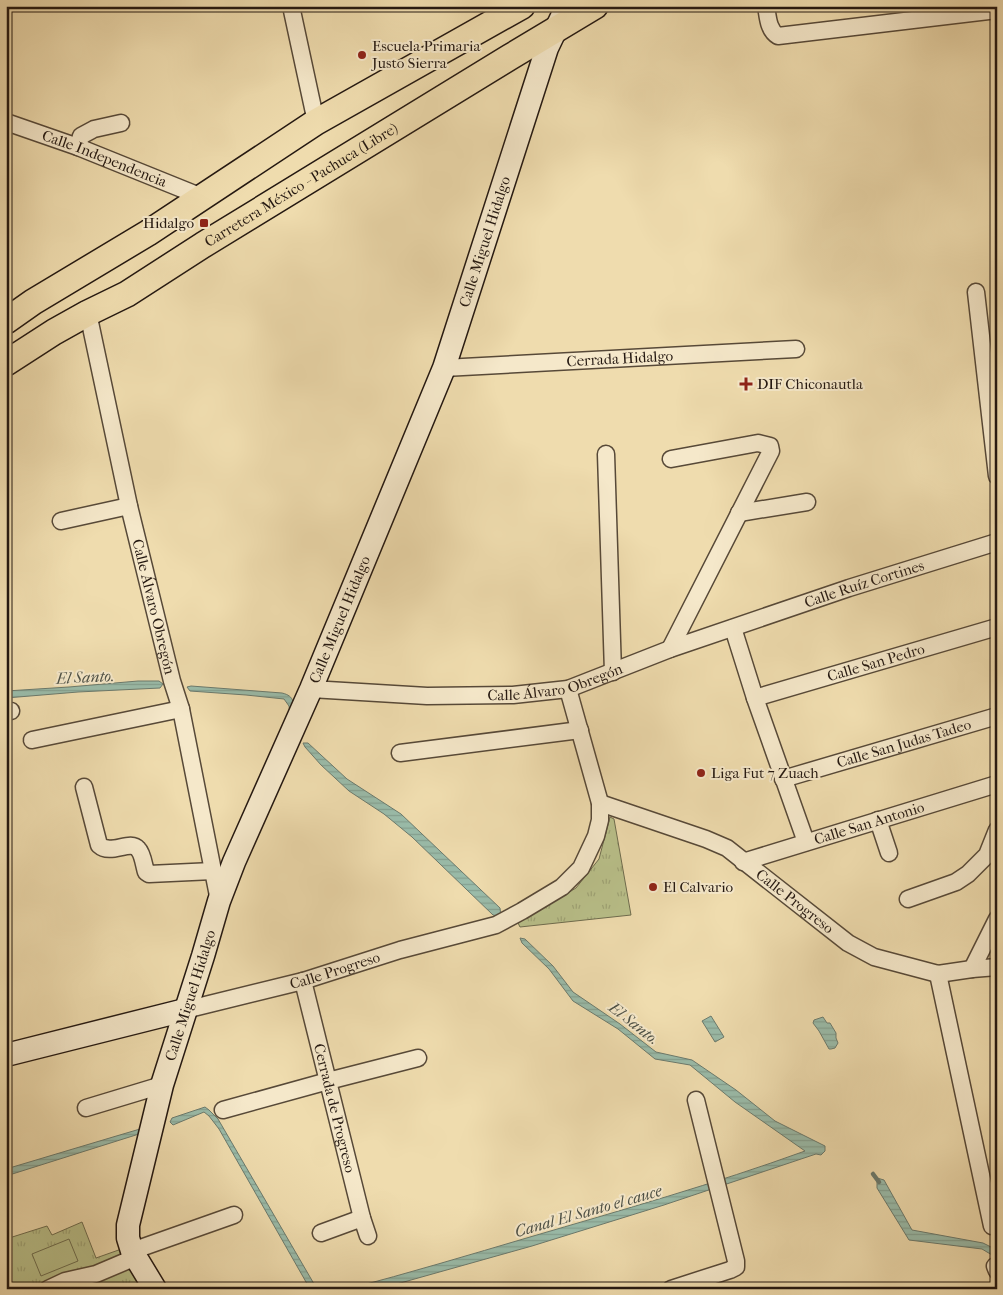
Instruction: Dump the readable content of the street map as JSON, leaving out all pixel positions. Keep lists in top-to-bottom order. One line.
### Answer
{"streets":{"main road":["Carretera México - Pachuca (Libre)"],"street":["Calle Independencia","Calle Miguel Hidalgo","Cerrada Hidalgo","Calle Ruíz Cortines","Calle Álvaro Obregón","Calle San Pedro","Calle San Judas Tadeo","Calle San Antonio","Calle Progreso","Cerrada de Progreso"]},"crossings":[["Carretera México - Pachuca (Libre)","Calle Miguel Hidalgo"],["Carretera México - Pachuca (Libre)","Calle Álvaro Obregón"],["Calle Miguel Hidalgo","Cerrada Hidalgo"],["Calle Miguel Hidalgo","Calle Álvaro Obregón"],["Calle Miguel Hidalgo","Calle Progreso"],["Calle Ruíz Cortines","Calle Álvaro Obregón"],["Calle Álvaro Obregón","Calle Progreso"],["Calle San Antonio","Calle Progreso"],["Calle Progreso","Cerrada de Progreso"]],"water":["El Santo.","Canal El Santo el cauce"],"places":{"other":["Escuela Primaria Justo Sierra","Liga Fut 7 Zuach","El Calvario"],"transit":["Hidalgo"],"health":["DIF Chiconautla"]}}
